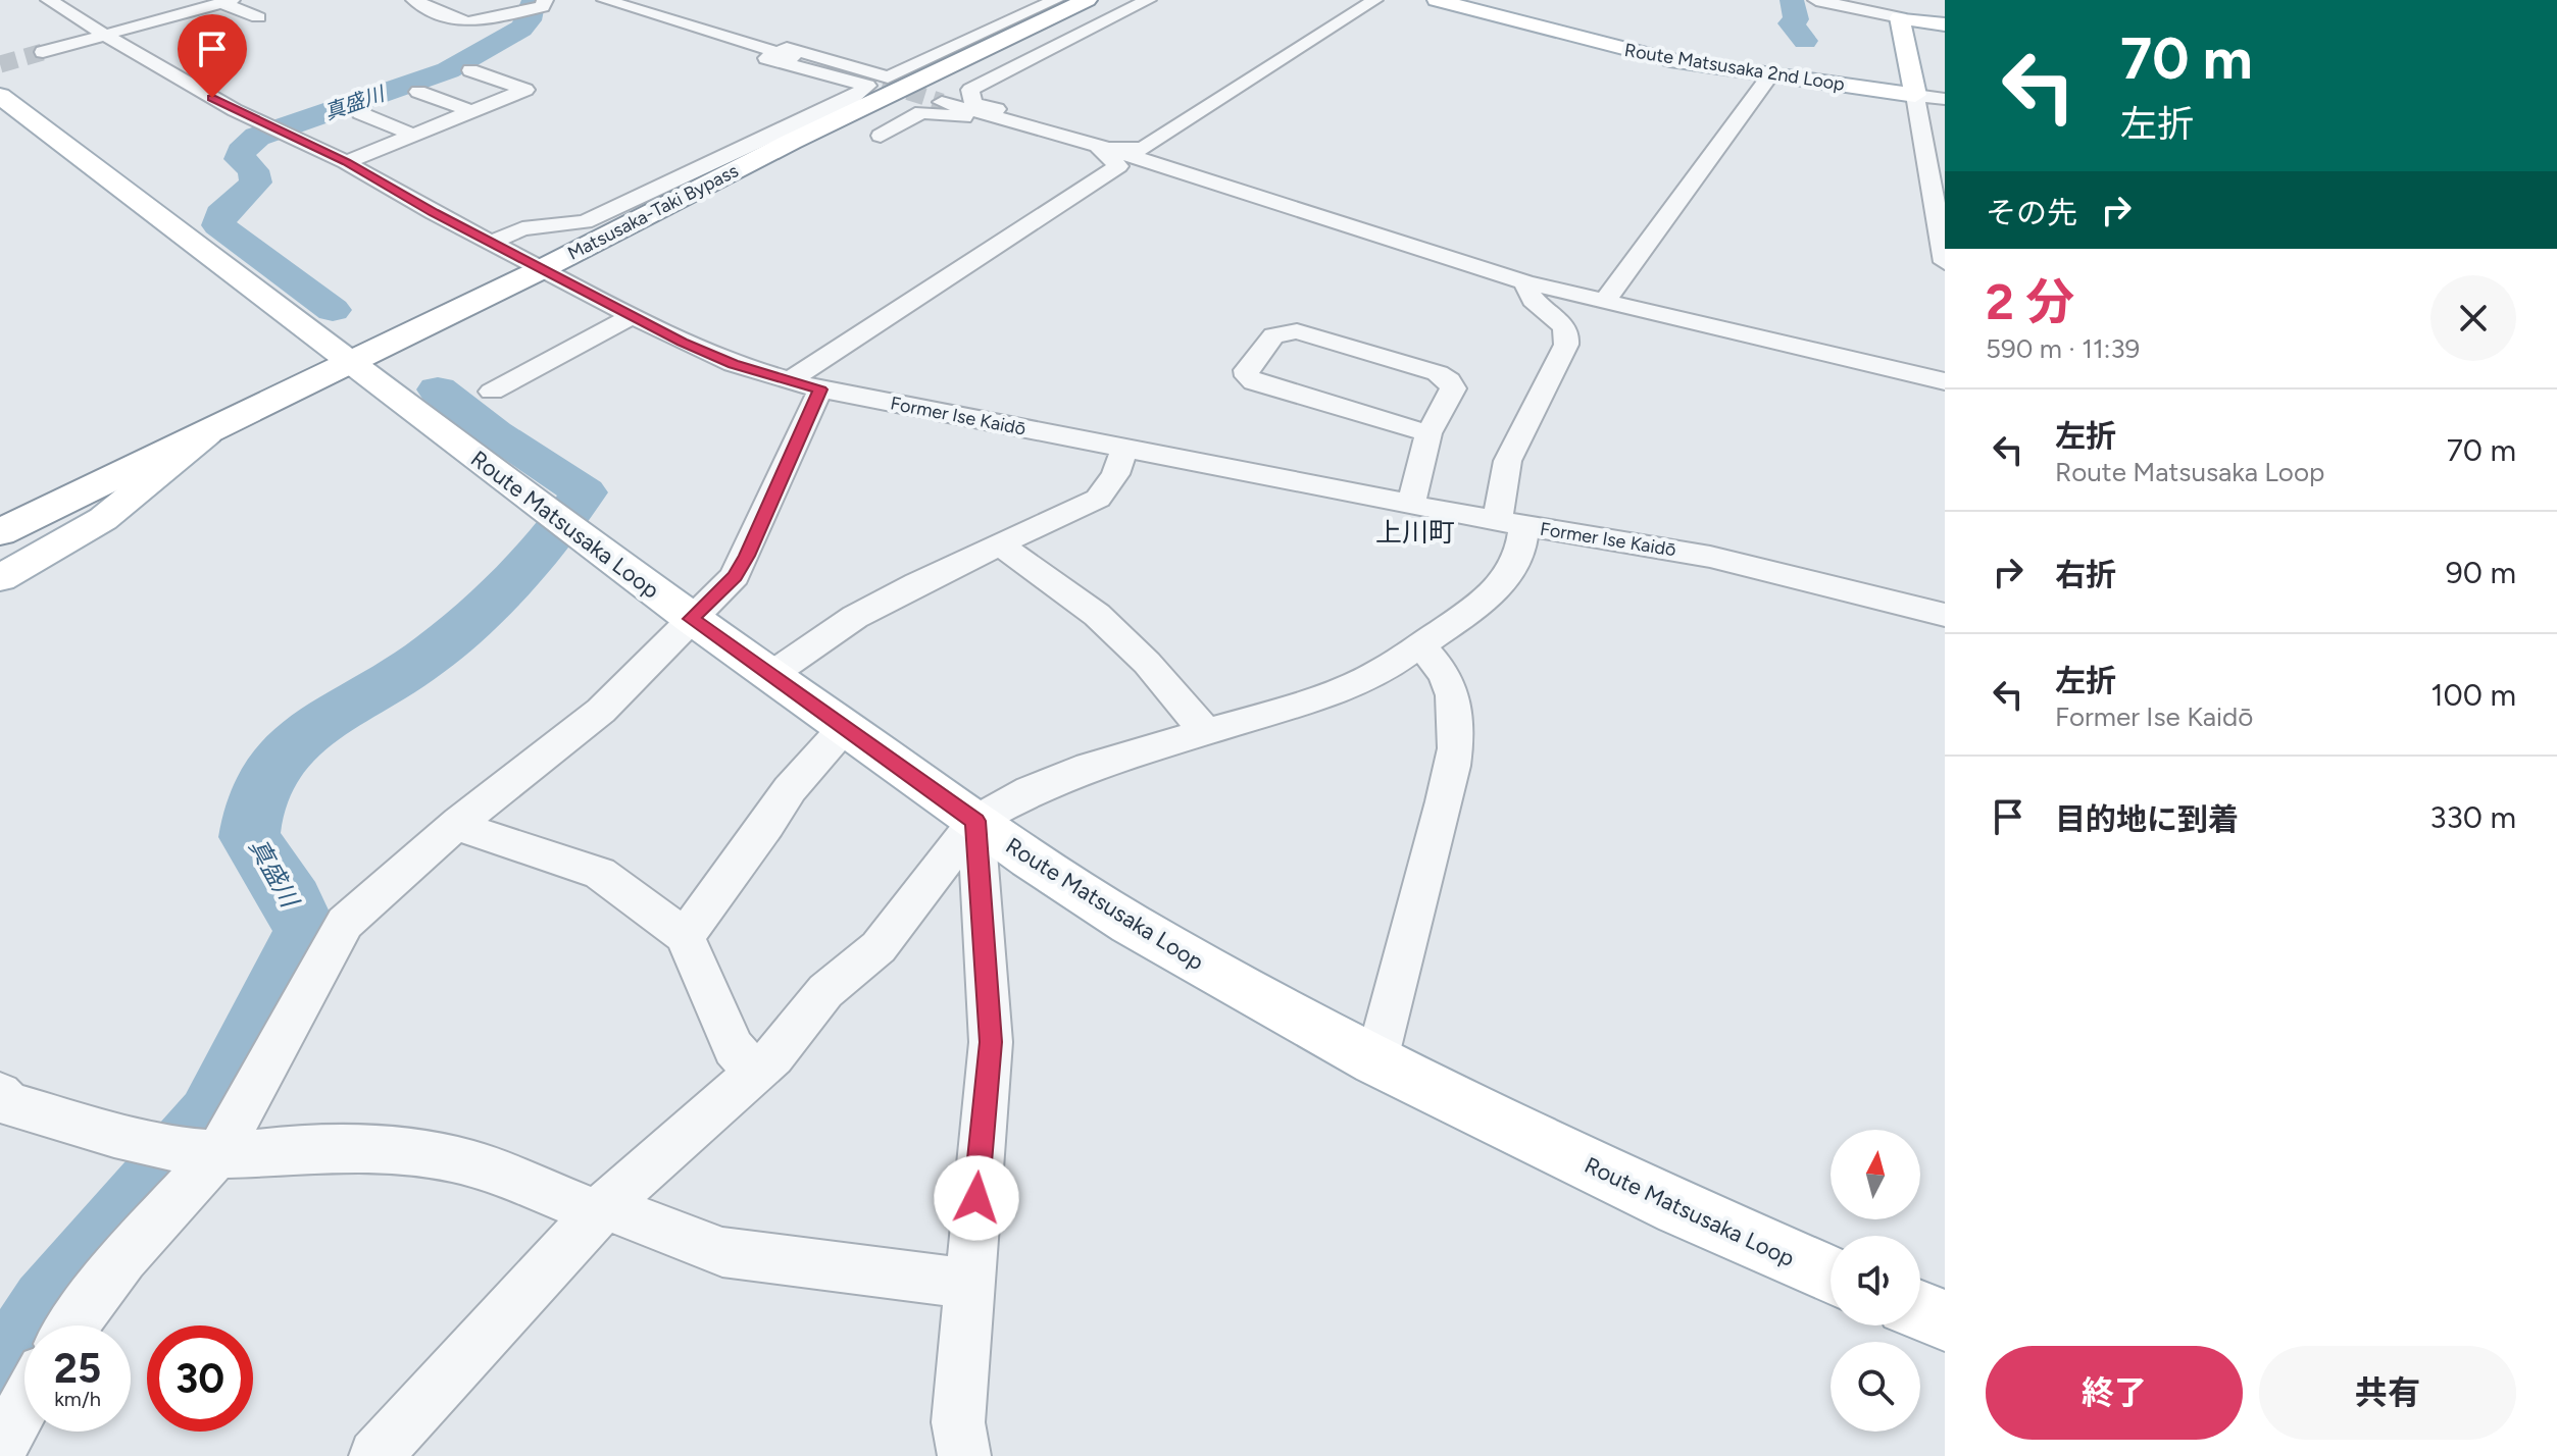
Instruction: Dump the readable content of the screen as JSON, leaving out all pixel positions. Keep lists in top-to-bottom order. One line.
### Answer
{"streets":{"highway":["Matsusaka-Taki Bypass"],"main road":["Route Matsusaka 2nd Loop","Route Matsusaka Loop"],"street":["Former Ise Kaidō"]},"crossings":[["Matsusaka-Taki Bypass","Former Ise Kaidō"],["Matsusaka-Taki Bypass","Route Matsusaka Loop"]],"districts":["上川町"],"water":["真盛川"],"north":"top","page":{"turn":["70 m","左折"],"then":"その先","heading":["2 分","590 m · 11:39"],"list":[{"name":"左折","note":"Route Matsusaka Loop","value":"70 m"},{"name":"右折","value":"90 m"},{"name":"左折","note":"Former Ise Kaidō","value":"100 m"},{"name":"目的地に到着","value":"330 m"}],"speed":"25 km/h","limit":"30","buttons":["終了","共有"]}}
